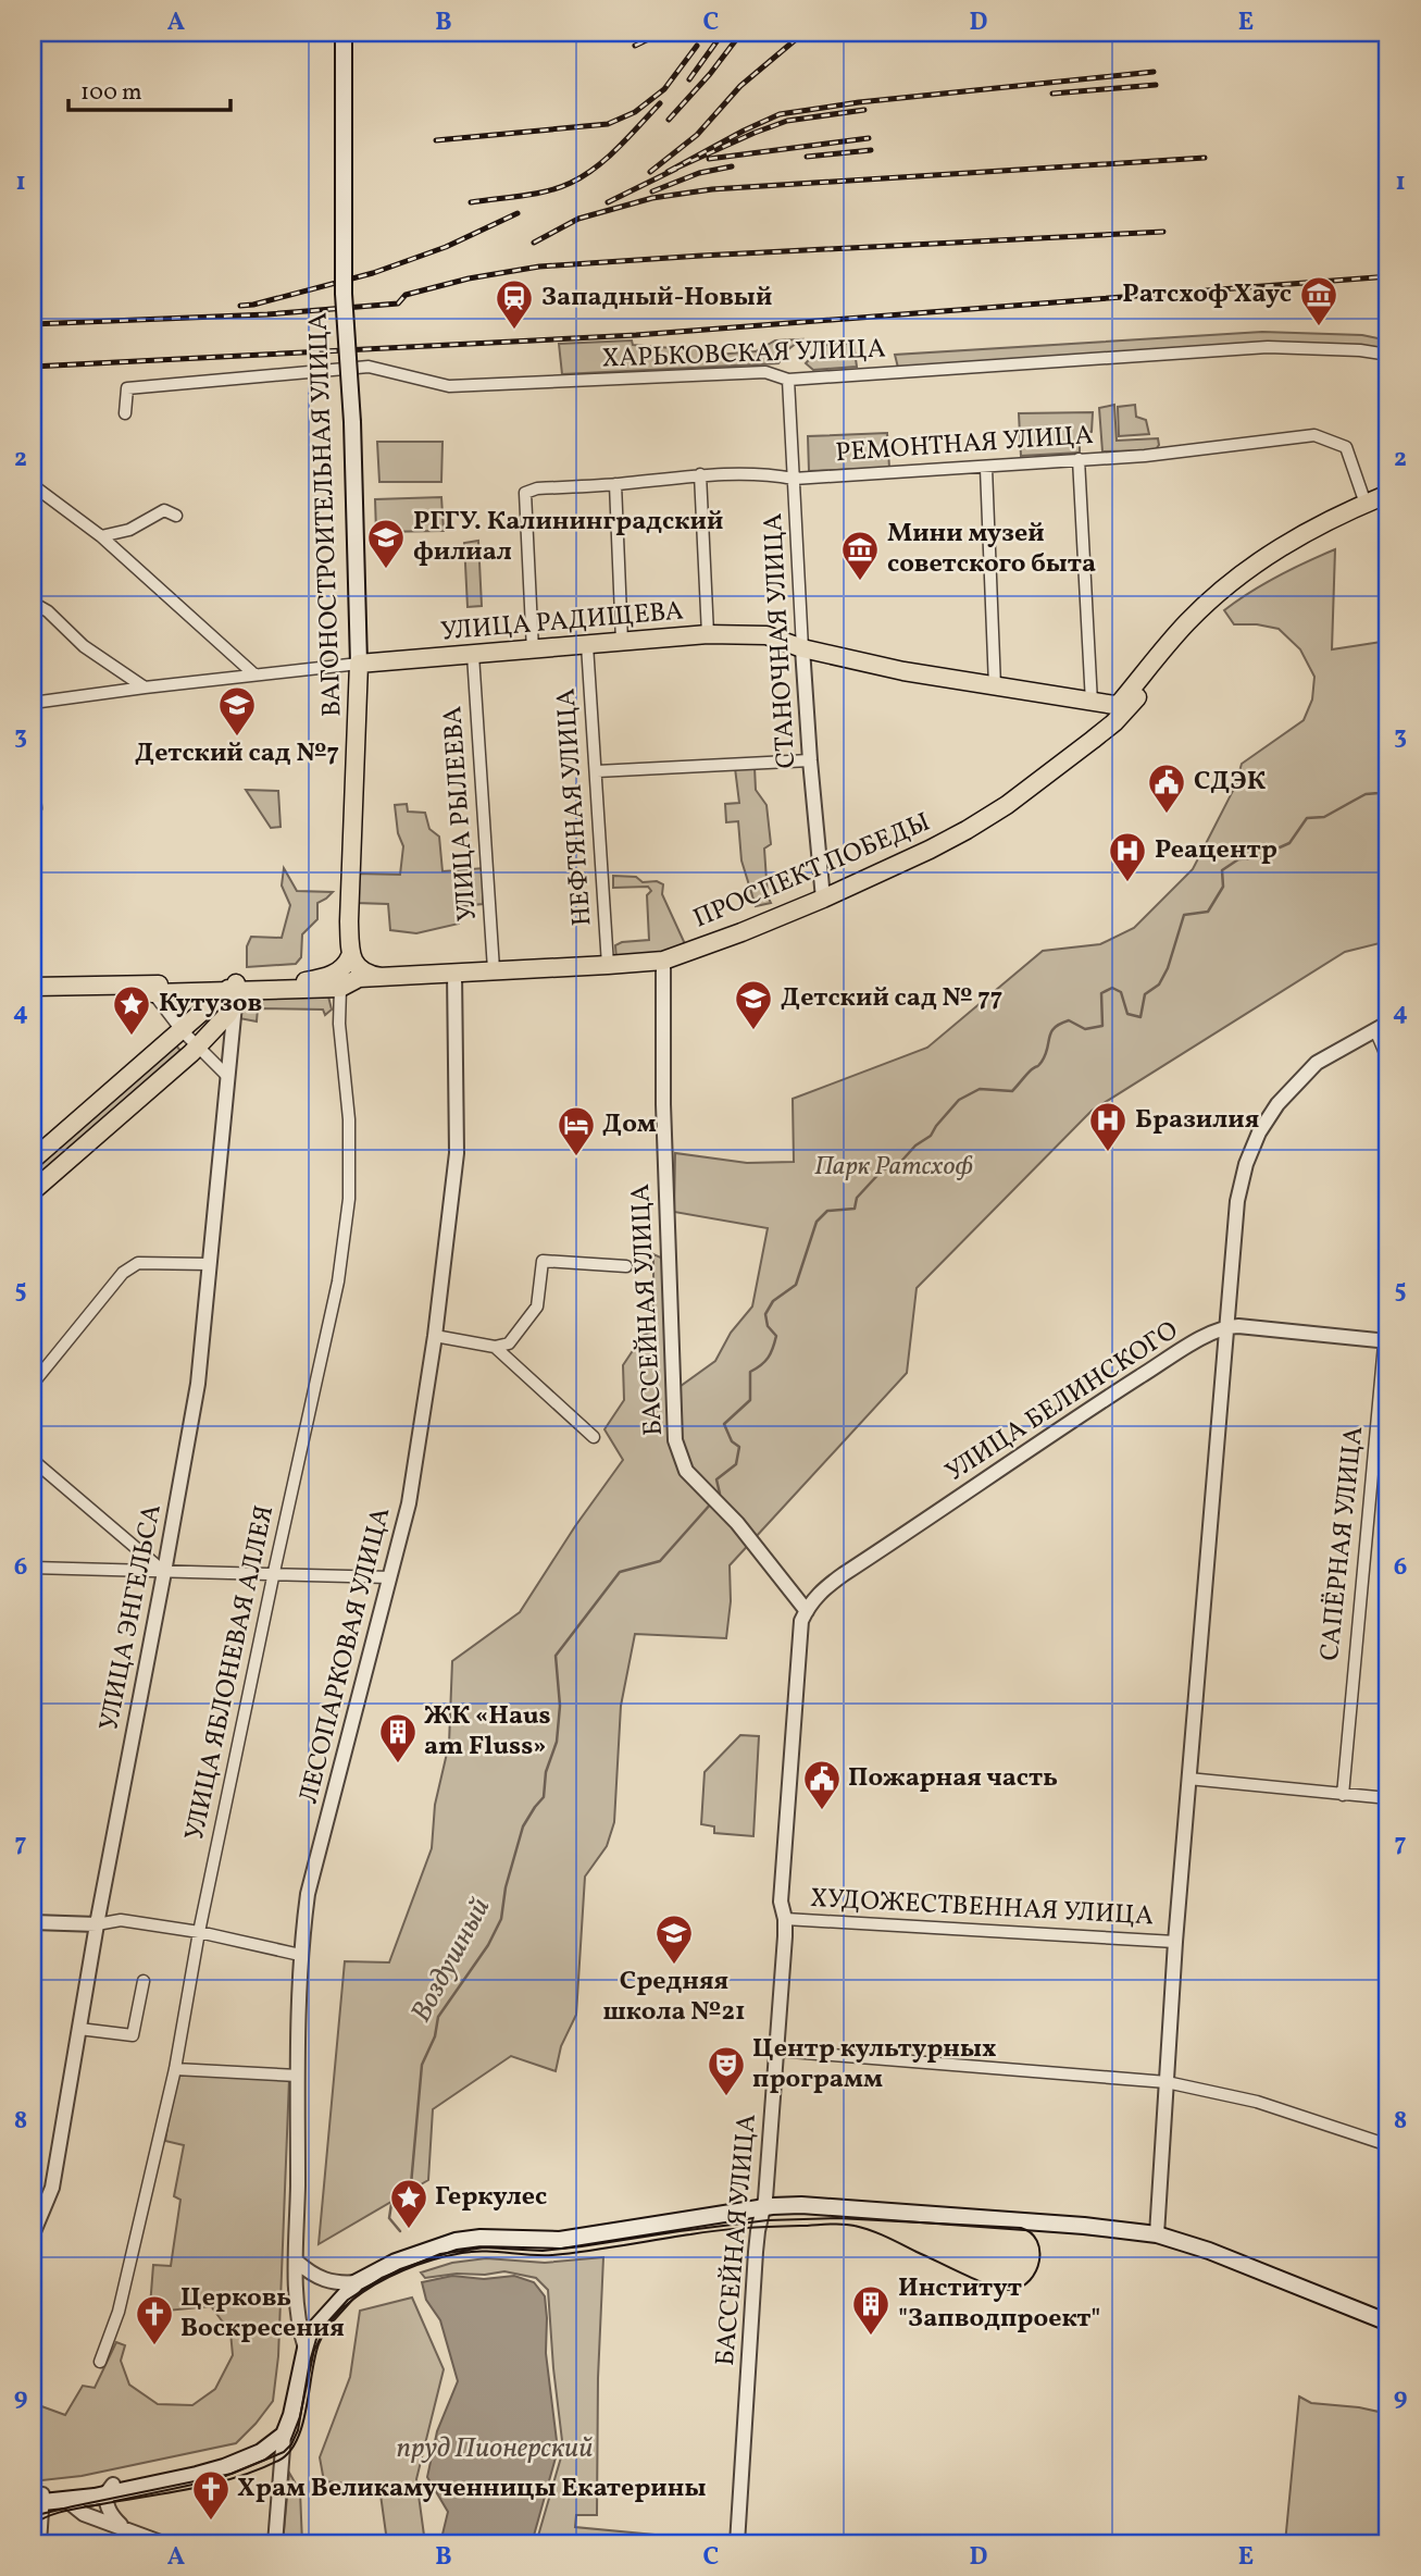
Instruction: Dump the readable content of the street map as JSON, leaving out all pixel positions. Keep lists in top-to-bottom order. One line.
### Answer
{"streets":{"main road":["ВАГОНОСТРОИТЕЛЬНАЯ УЛИЦА","УЛИЦА РАДИЩЕВА","ПРОСПЕКТ ПОБЕДЫ"],"street":["ХАРЬКОВСКАЯ УЛИЦА","РЕМОНТНАЯ УЛИЦА","СТАНОЧНАЯ УЛИЦА","НЕФТЯНАЯ УЛИЦА","УЛИЦА РЫЛЕЕВА","БАССЕЙНАЯ УЛИЦА","УЛИЦА БЕЛИНСКОГО","САПЁРНАЯ УЛИЦА","УЛИЦА ЭНГЕЛЬСА","ЛЕСОПАРКОВАЯ УЛИЦА","УЛИЦА ЯБЛОНЕВАЯ АЛЛЕЯ","ХУДОЖЕСТВЕННАЯ УЛИЦА"]},"crossings":[["ХАРЬКОВСКАЯ УЛИЦА","СТАНОЧНАЯ УЛИЦА"],["РЕМОНТНАЯ УЛИЦА","УЛИЦА РАДИЩЕВА"],["РЕМОНТНАЯ УЛИЦА","СТАНОЧНАЯ УЛИЦА"],["ВАГОНОСТРОИТЕЛЬНАЯ УЛИЦА","УЛИЦА РАДИЩЕВА"],["ВАГОНОСТРОИТЕЛЬНАЯ УЛИЦА","ПРОСПЕКТ ПОБЕДЫ"],["УЛИЦА РАДИЩЕВА","СТАНОЧНАЯ УЛИЦА"],["УЛИЦА РАДИЩЕВА","НЕФТЯНАЯ УЛИЦА"],["УЛИЦА РАДИЩЕВА","УЛИЦА РЫЛЕЕВА"],["СТАНОЧНАЯ УЛИЦА","ПРОСПЕКТ ПОБЕДЫ"],["НЕФТЯНАЯ УЛИЦА","ПРОСПЕКТ ПОБЕДЫ"],["УЛИЦА РЫЛЕЕВА","ПРОСПЕКТ ПОБЕДЫ"],["ПРОСПЕКТ ПОБЕДЫ","БАССЕЙНАЯ УЛИЦА"],["ПРОСПЕКТ ПОБЕДЫ","УЛИЦА ЭНГЕЛЬСА"],["ПРОСПЕКТ ПОБЕДЫ","ЛЕСОПАРКОВАЯ УЛИЦА"],["ПРОСПЕКТ ПОБЕДЫ","УЛИЦА ЯБЛОНЕВАЯ АЛЛЕЯ"],["БАССЕЙНАЯ УЛИЦА","УЛИЦА БЕЛИНСКОГО"],["БАССЕЙНАЯ УЛИЦА","ХУДОЖЕСТВЕННАЯ УЛИЦА"]],"water":["Воздушный","пруд Пионерский"],"parks":["Парк Ратсхоф"],"places":{"museum":["Ратсхоф Хаус","Мини музей советского быта"],"station":["Западный-Новый"],"school or university":["РГГУ. Калининградский филиал","Детский сад №7","Детский сад № 77","Средняя школа №21"],"public building":["СДЭК","Пожарная часть"],"hospital":["Реацентр","Бразилия"],"place":["Кутузов","Геркулес"],"hotel":["Дом"],"building":["ЖК «Haus am Fluss»","Институт \"Запводпроект\""],"theatre":["Центр культурных программ"],"church":["Церковь Воскресения","Храм Великамученницы Екатерины"]},"scale_bar":"100 m","grid":{"columns":["A","B","C","D","E"],"rows":["1","2","3","4","5","6","7","8","9"]}}
